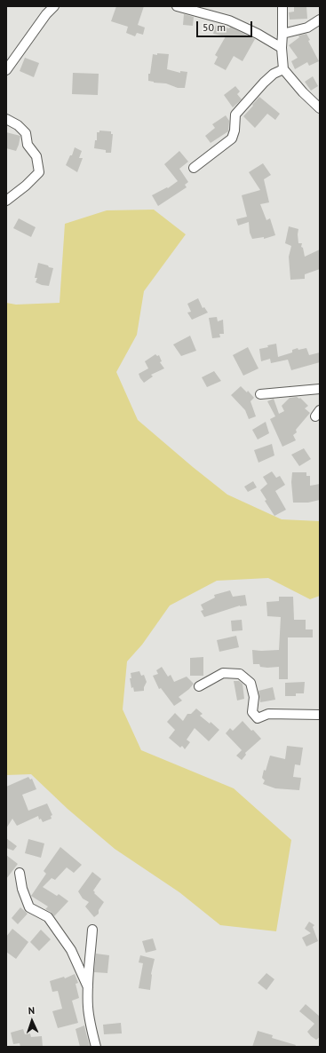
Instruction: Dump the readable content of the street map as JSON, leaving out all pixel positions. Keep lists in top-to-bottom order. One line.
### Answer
{"scale_bar":"50 m","north":"top"}
